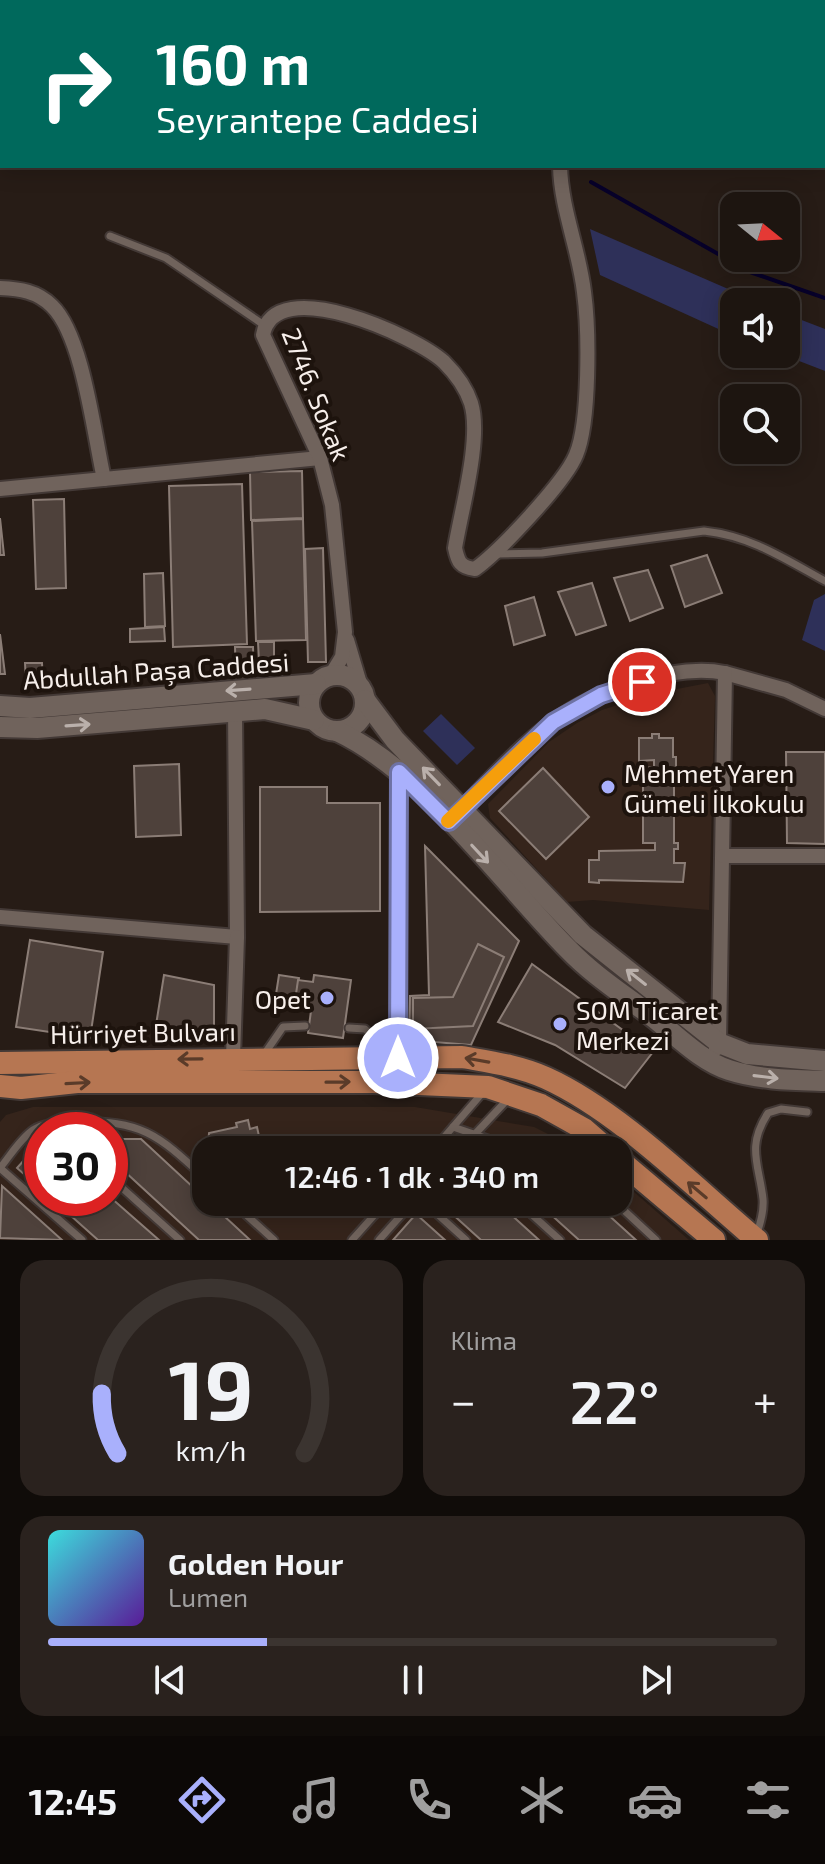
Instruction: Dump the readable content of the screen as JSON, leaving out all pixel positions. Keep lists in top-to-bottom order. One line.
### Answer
{"streets":{"main road":["Abdullah Paşa Caddesi","Hürriyet Bulvarı"],"street":["2746. Sokak"]},"places":["Mehmet Yaren Gümeli İlkokulu","Opet","SOM Ticaret Merkezi"],"north":"right","page":{"turn":["160 m","Seyrantepe Caddesi"],"limit":"30","trip":"12:46 · 1 dk · 340 m","tile":"Klima","heat":["−","22°","+"],"song":["Golden Hour","Lumen"],"tabs":"12:45","gauge":["19","km/h"]}}
